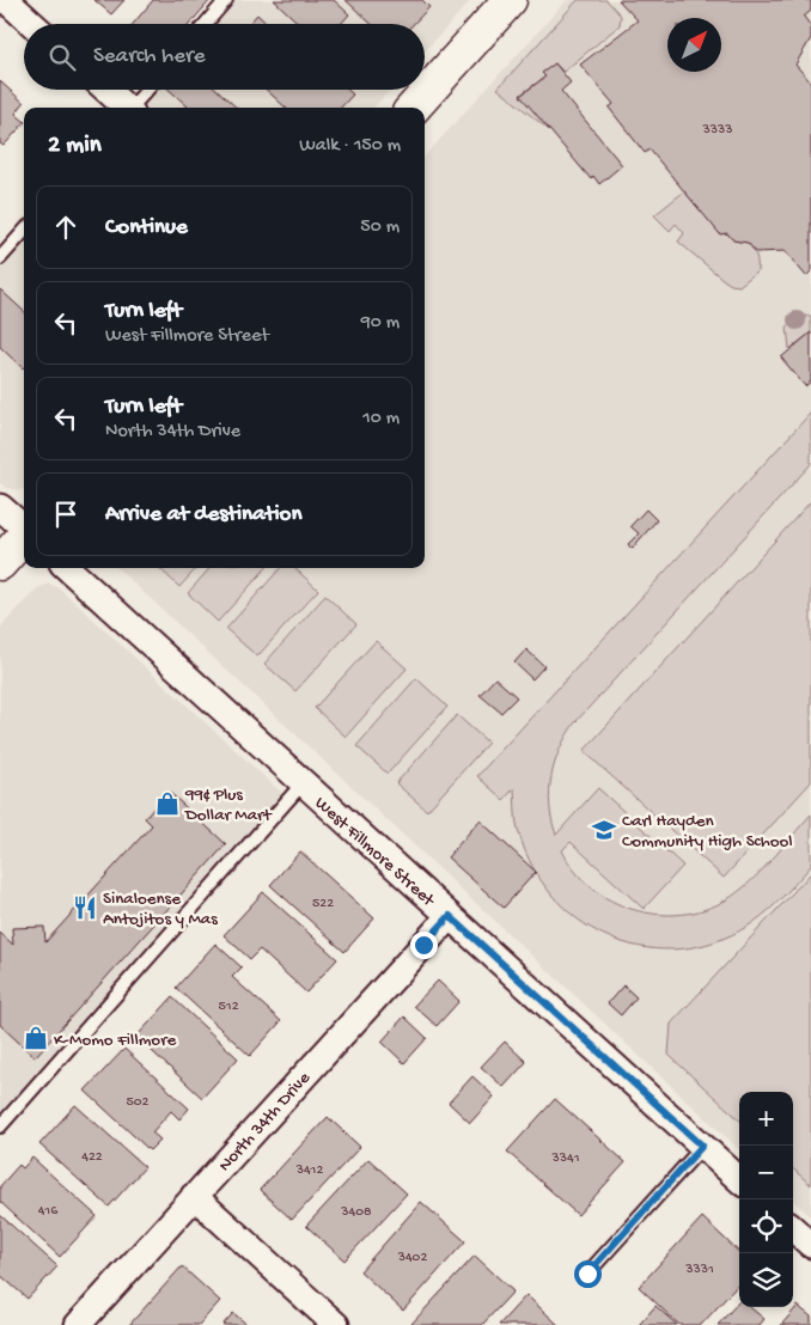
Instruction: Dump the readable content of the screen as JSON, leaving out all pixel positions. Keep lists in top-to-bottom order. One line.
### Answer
{"streets":{"street":["West Fillmore Street","North 34th Drive"]},"crossings":[["West Fillmore Street","North 34th Drive"]],"places":{"shop":["99¢ Plus Dollar Mart","K-Momo Fillmore"],"school or university":["Carl Hayden Community High School"],"restaurant":["Sinaloense Antojitos y Mas"]},"house_numbers":["3333","522","512","502","422","3341","3412","416","3408","3402","3331"],"north":"top right","page":{"search":"Search here","heading":["2 min","Walk · 150 m"],"list":[["Continue","50 m"],["Turn left","West Fillmore Street","90 m"],["Turn left","North 34th Drive","10 m"],"Arrive at destination"],"map_buttons":["+","−"]}}
